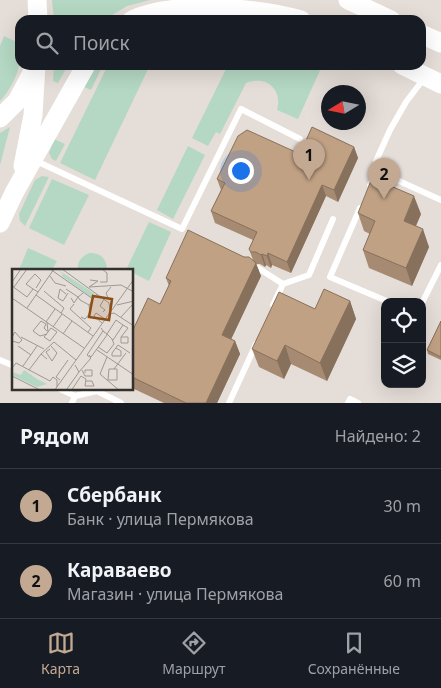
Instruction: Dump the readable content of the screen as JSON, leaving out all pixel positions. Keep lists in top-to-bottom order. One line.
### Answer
{"north":"left","page":{"search":"Поиск","pins":["1","2"],"heading":["Рядом","Найдено: 2"],"list":[{"mark":"1","name":"Сбербанк","note":"Банк · улица Пермякова","value":"30 m"},{"mark":"2","name":"Караваево","note":"Магазин · улица Пермякова","value":"60 m"}],"nav":["Карта","Маршрут","Сохранённые"]}}
